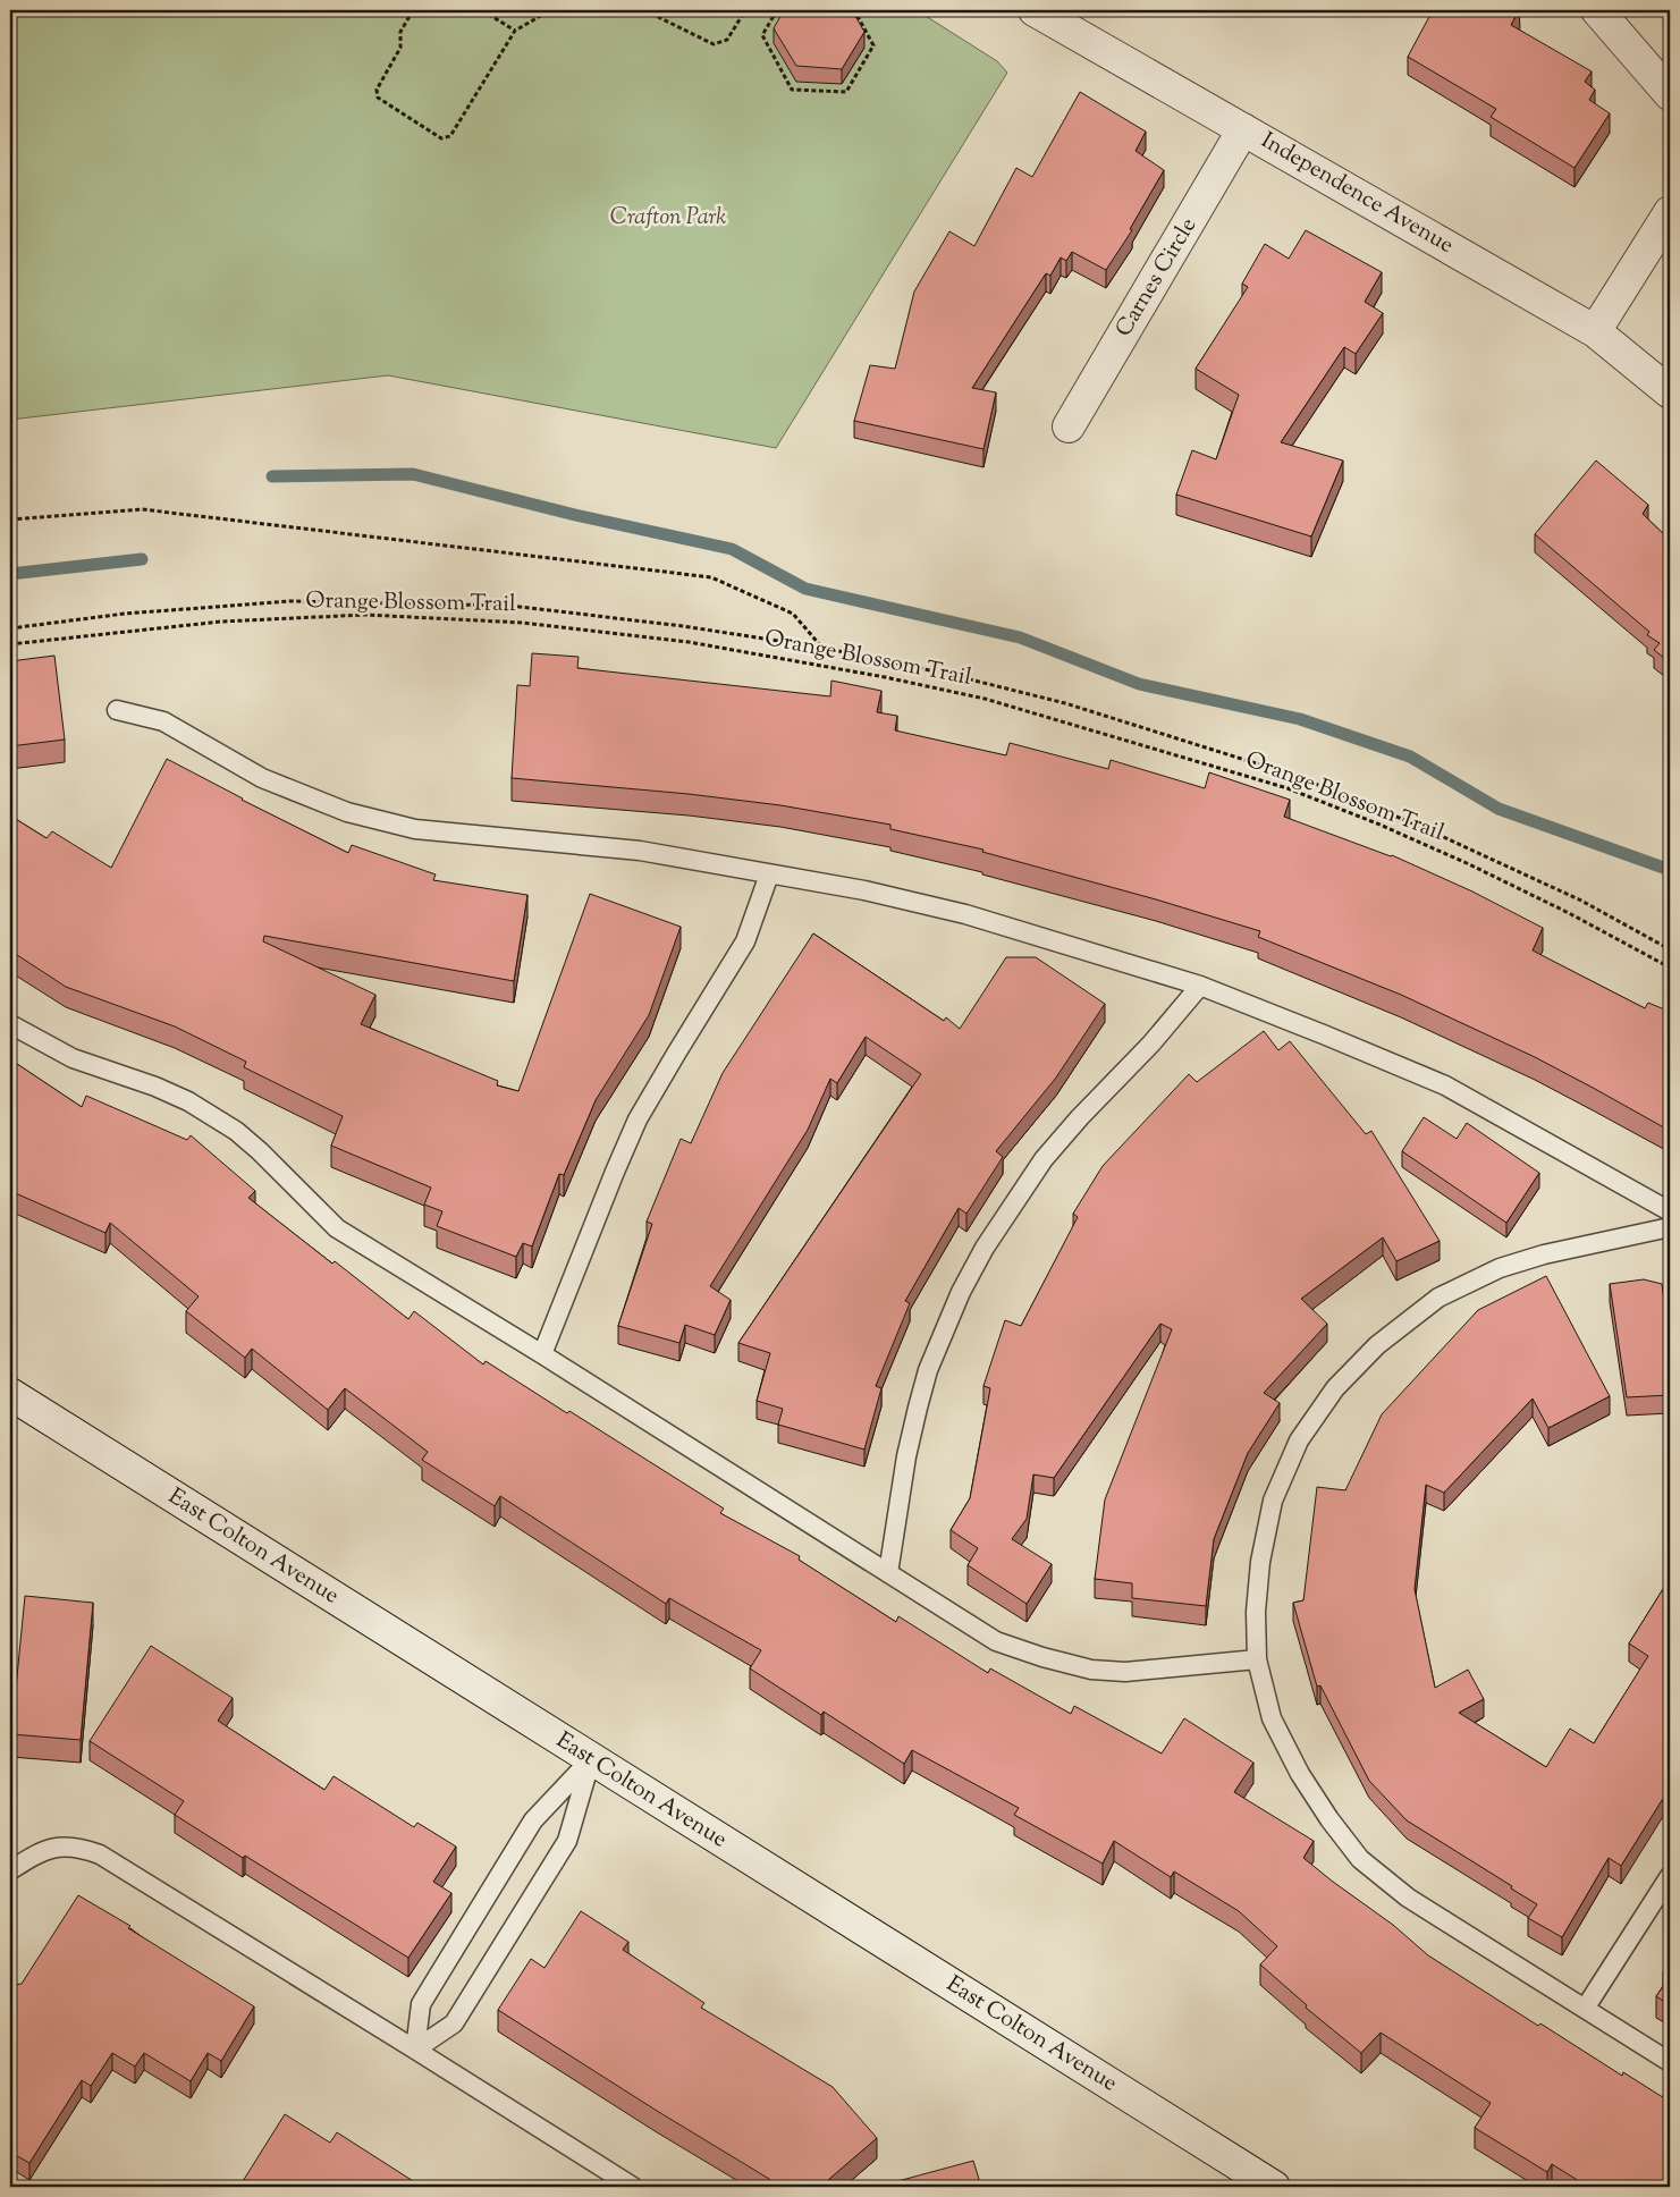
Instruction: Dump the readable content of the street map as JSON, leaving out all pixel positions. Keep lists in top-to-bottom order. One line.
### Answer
{"streets":{"street":["Independence Avenue","Carnes Circle","East Colton Avenue"],"path":["Orange Blossom Trail"]},"crossings":[["Independence Avenue","Carnes Circle"]],"parks":["Crafton Park"]}
